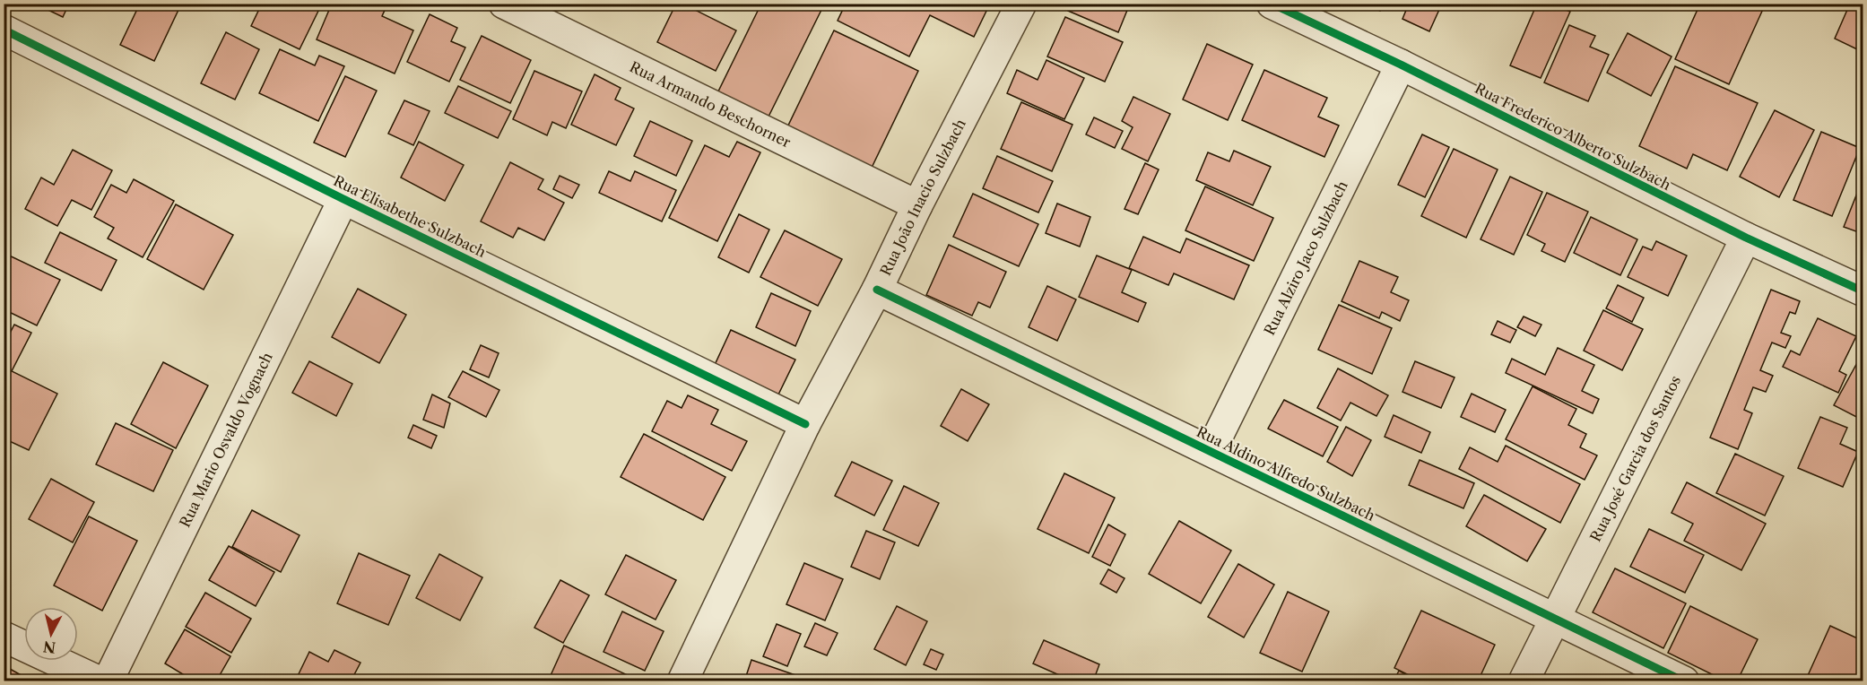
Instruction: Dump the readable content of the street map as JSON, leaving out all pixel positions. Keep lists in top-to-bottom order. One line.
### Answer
{"streets":{"street":["Rua Armando Beschorner","Rua Frederico Alberto Sulzbach","Rua João Inacio Sulzbach","Rua Elisabethe Sulzbach","Rua Alziro Jaco Sulzbach","Rua Mario Osvaldo Vognach","Rua José Garcia dos Santos","Rua Aldino Alfredo Sulzbach"]},"crossings":[["Rua Armando Beschorner","Rua João Inacio Sulzbach"],["Rua Frederico Alberto Sulzbach","Rua Alziro Jaco Sulzbach"],["Rua Frederico Alberto Sulzbach","Rua José Garcia dos Santos"],["Rua João Inacio Sulzbach","Rua Elisabethe Sulzbach"],["Rua João Inacio Sulzbach","Rua Aldino Alfredo Sulzbach"],["Rua Elisabethe Sulzbach","Rua Mario Osvaldo Vognach"],["Rua Alziro Jaco Sulzbach","Rua Aldino Alfredo Sulzbach"],["Rua José Garcia dos Santos","Rua Aldino Alfredo Sulzbach"]],"north":"bottom"}
